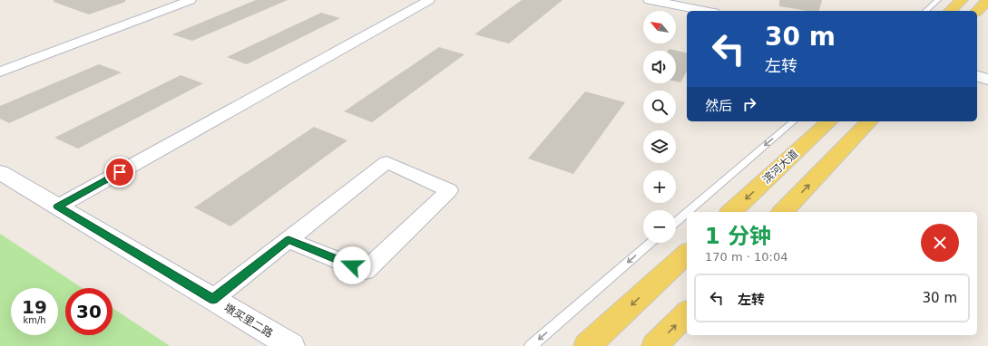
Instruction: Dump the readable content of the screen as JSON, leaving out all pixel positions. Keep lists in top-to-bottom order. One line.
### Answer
{"streets":{"main road":["滨河大道"],"street":["墩买里二路"]},"north":"top left","page":{"map_buttons":["+","−"],"turn":["30 m","左转"],"then":"然后","heading":["1 分钟","170 m · 10:04"],"list":[{"name":"左转","value":"30 m"}],"speed":"19 km/h","limit":"30"}}
